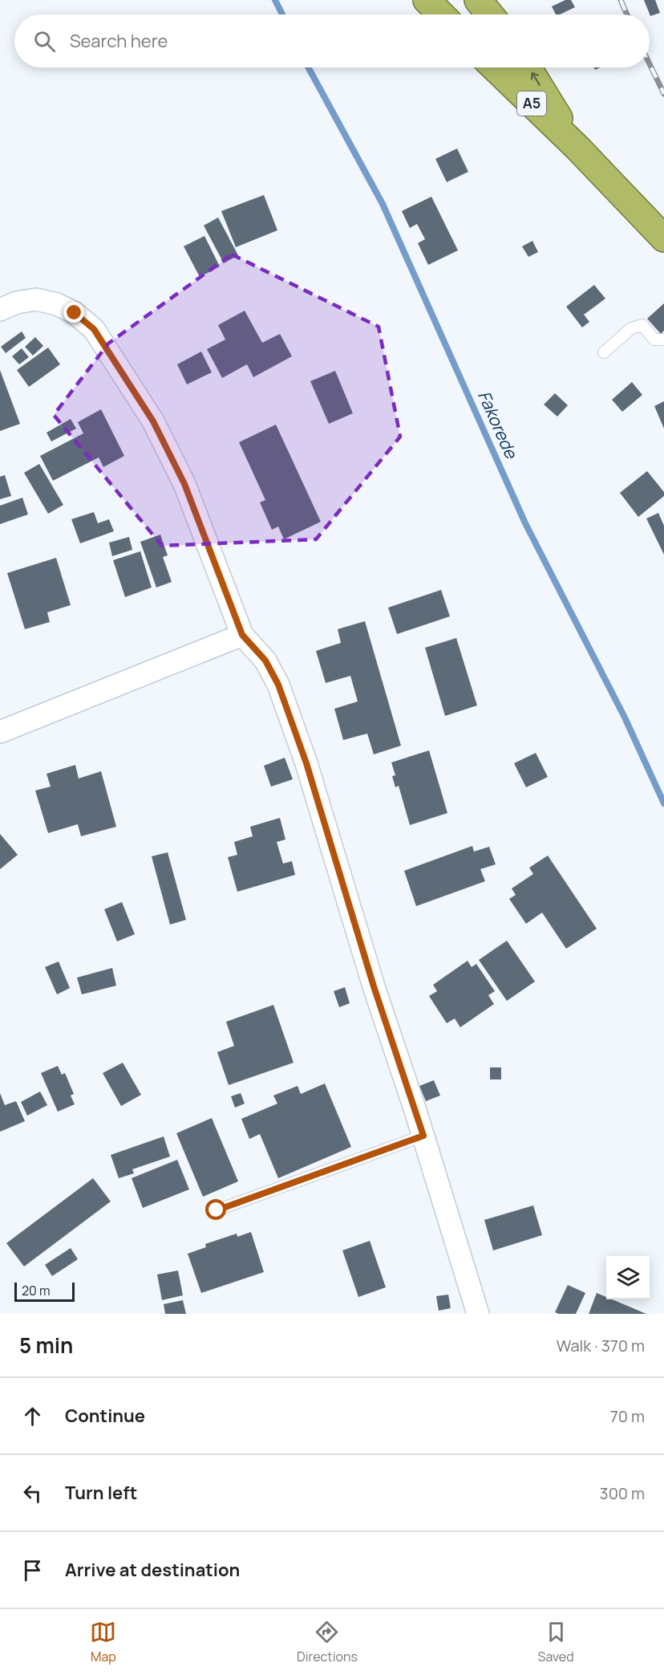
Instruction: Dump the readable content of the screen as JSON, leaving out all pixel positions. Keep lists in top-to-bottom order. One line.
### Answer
{"streets":{"highway":["A5"]},"water":["Fakorede"],"scale_bar":"20 m","page":{"search":"Search here","scale":"20 m","heading":["5 min","Walk · 370 m"],"list":[["Continue","70 m"],["Turn left","300 m"],"Arrive at destination"],"nav":["Map","Directions","Saved"]}}
